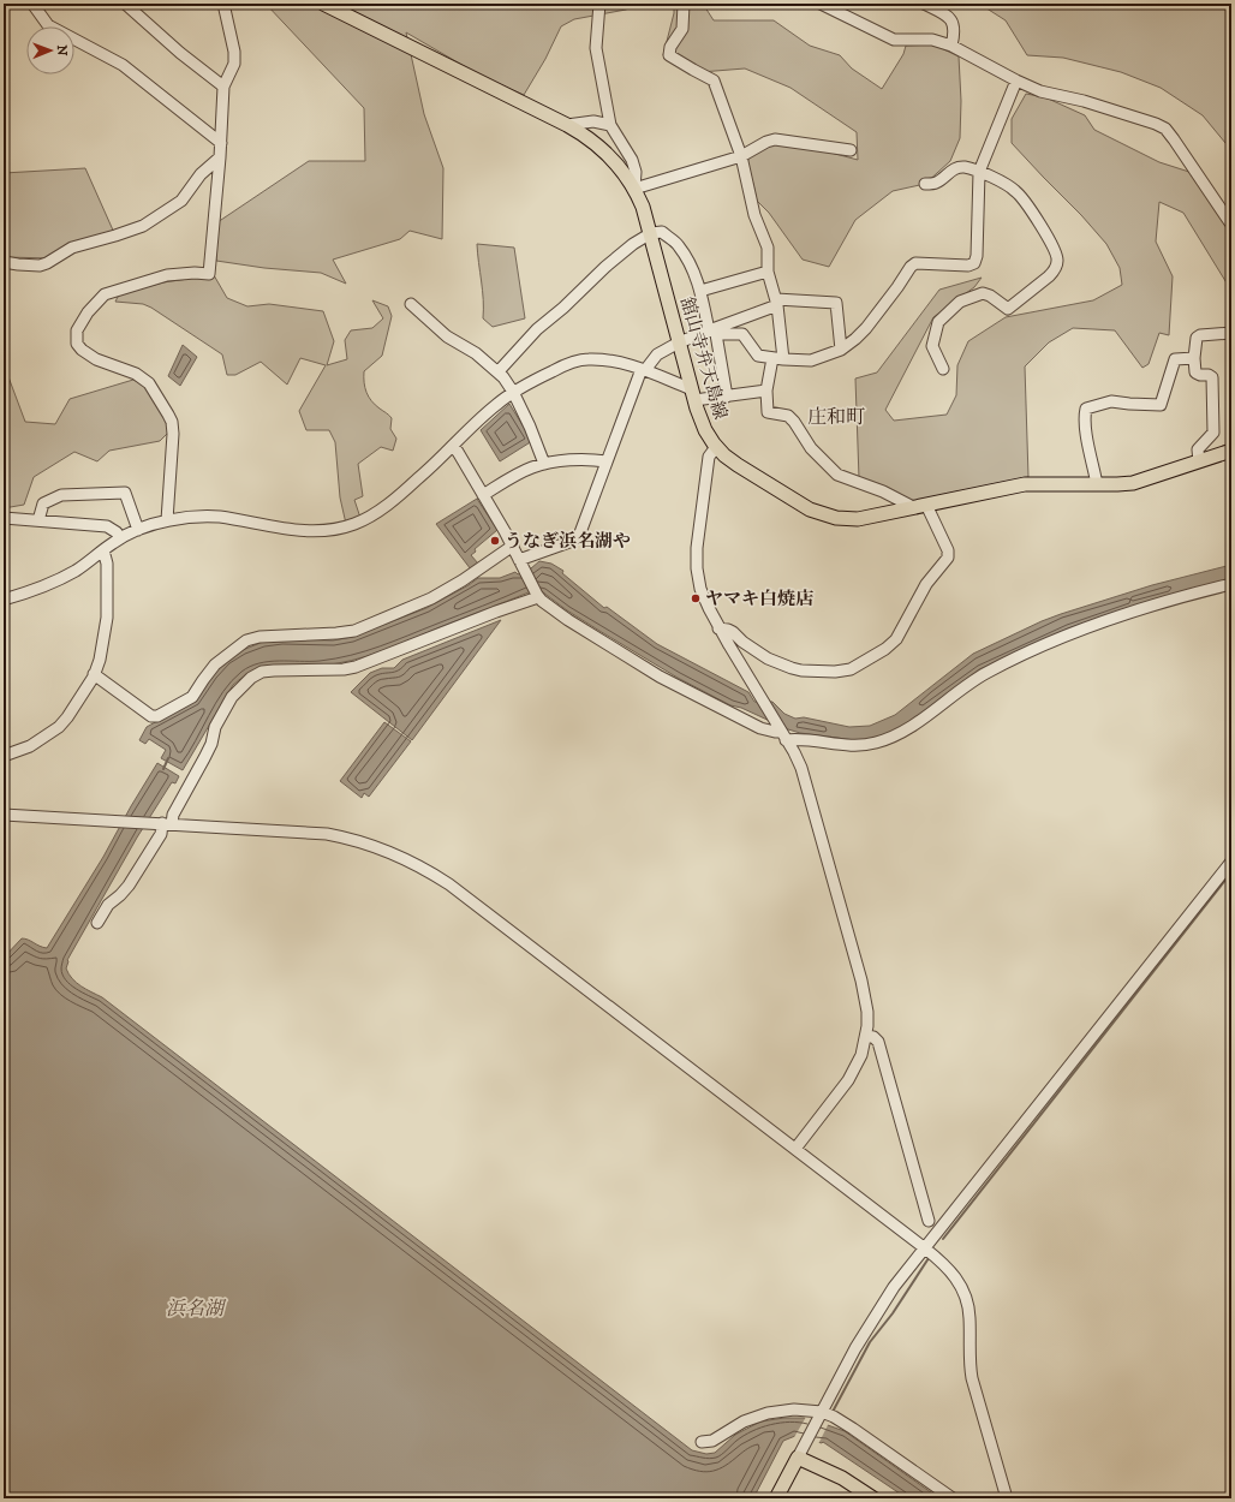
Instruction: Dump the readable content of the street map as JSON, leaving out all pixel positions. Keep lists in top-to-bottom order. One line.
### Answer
{"streets":{"main road":["舘山寺弁天島線"]},"districts":["庄和町"],"water":["浜名湖"],"places":["うなぎ浜名湖や","ヤマキ白焼店"],"north":"right"}
